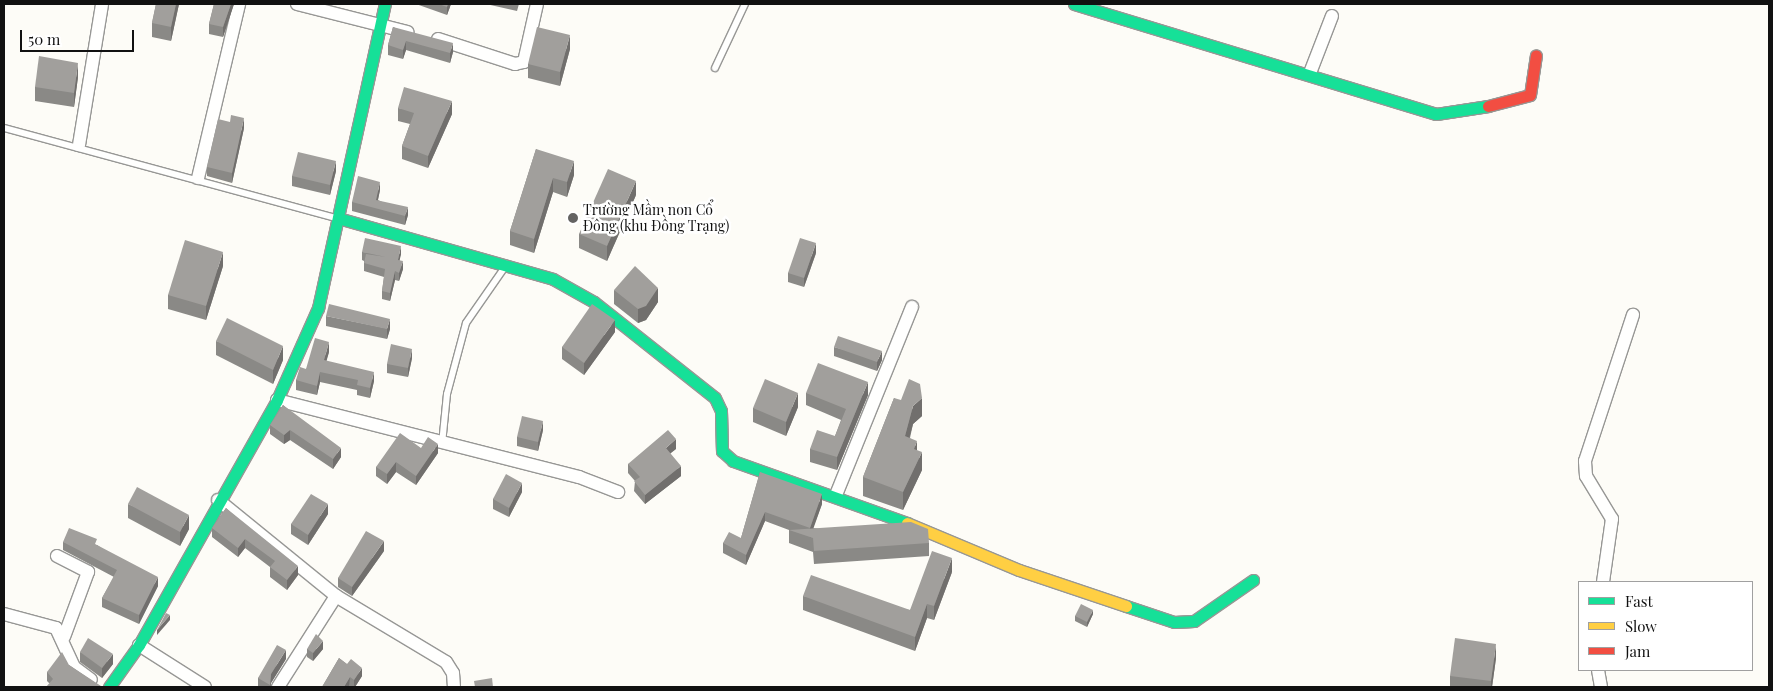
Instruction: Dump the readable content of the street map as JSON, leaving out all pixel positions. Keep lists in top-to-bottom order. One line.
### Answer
{"places":["Trường Mầm non Cổ Đông (khu Đồng Trạng)"],"legend":["Fast","Slow","Jam"],"scale_bar":"50 m"}
